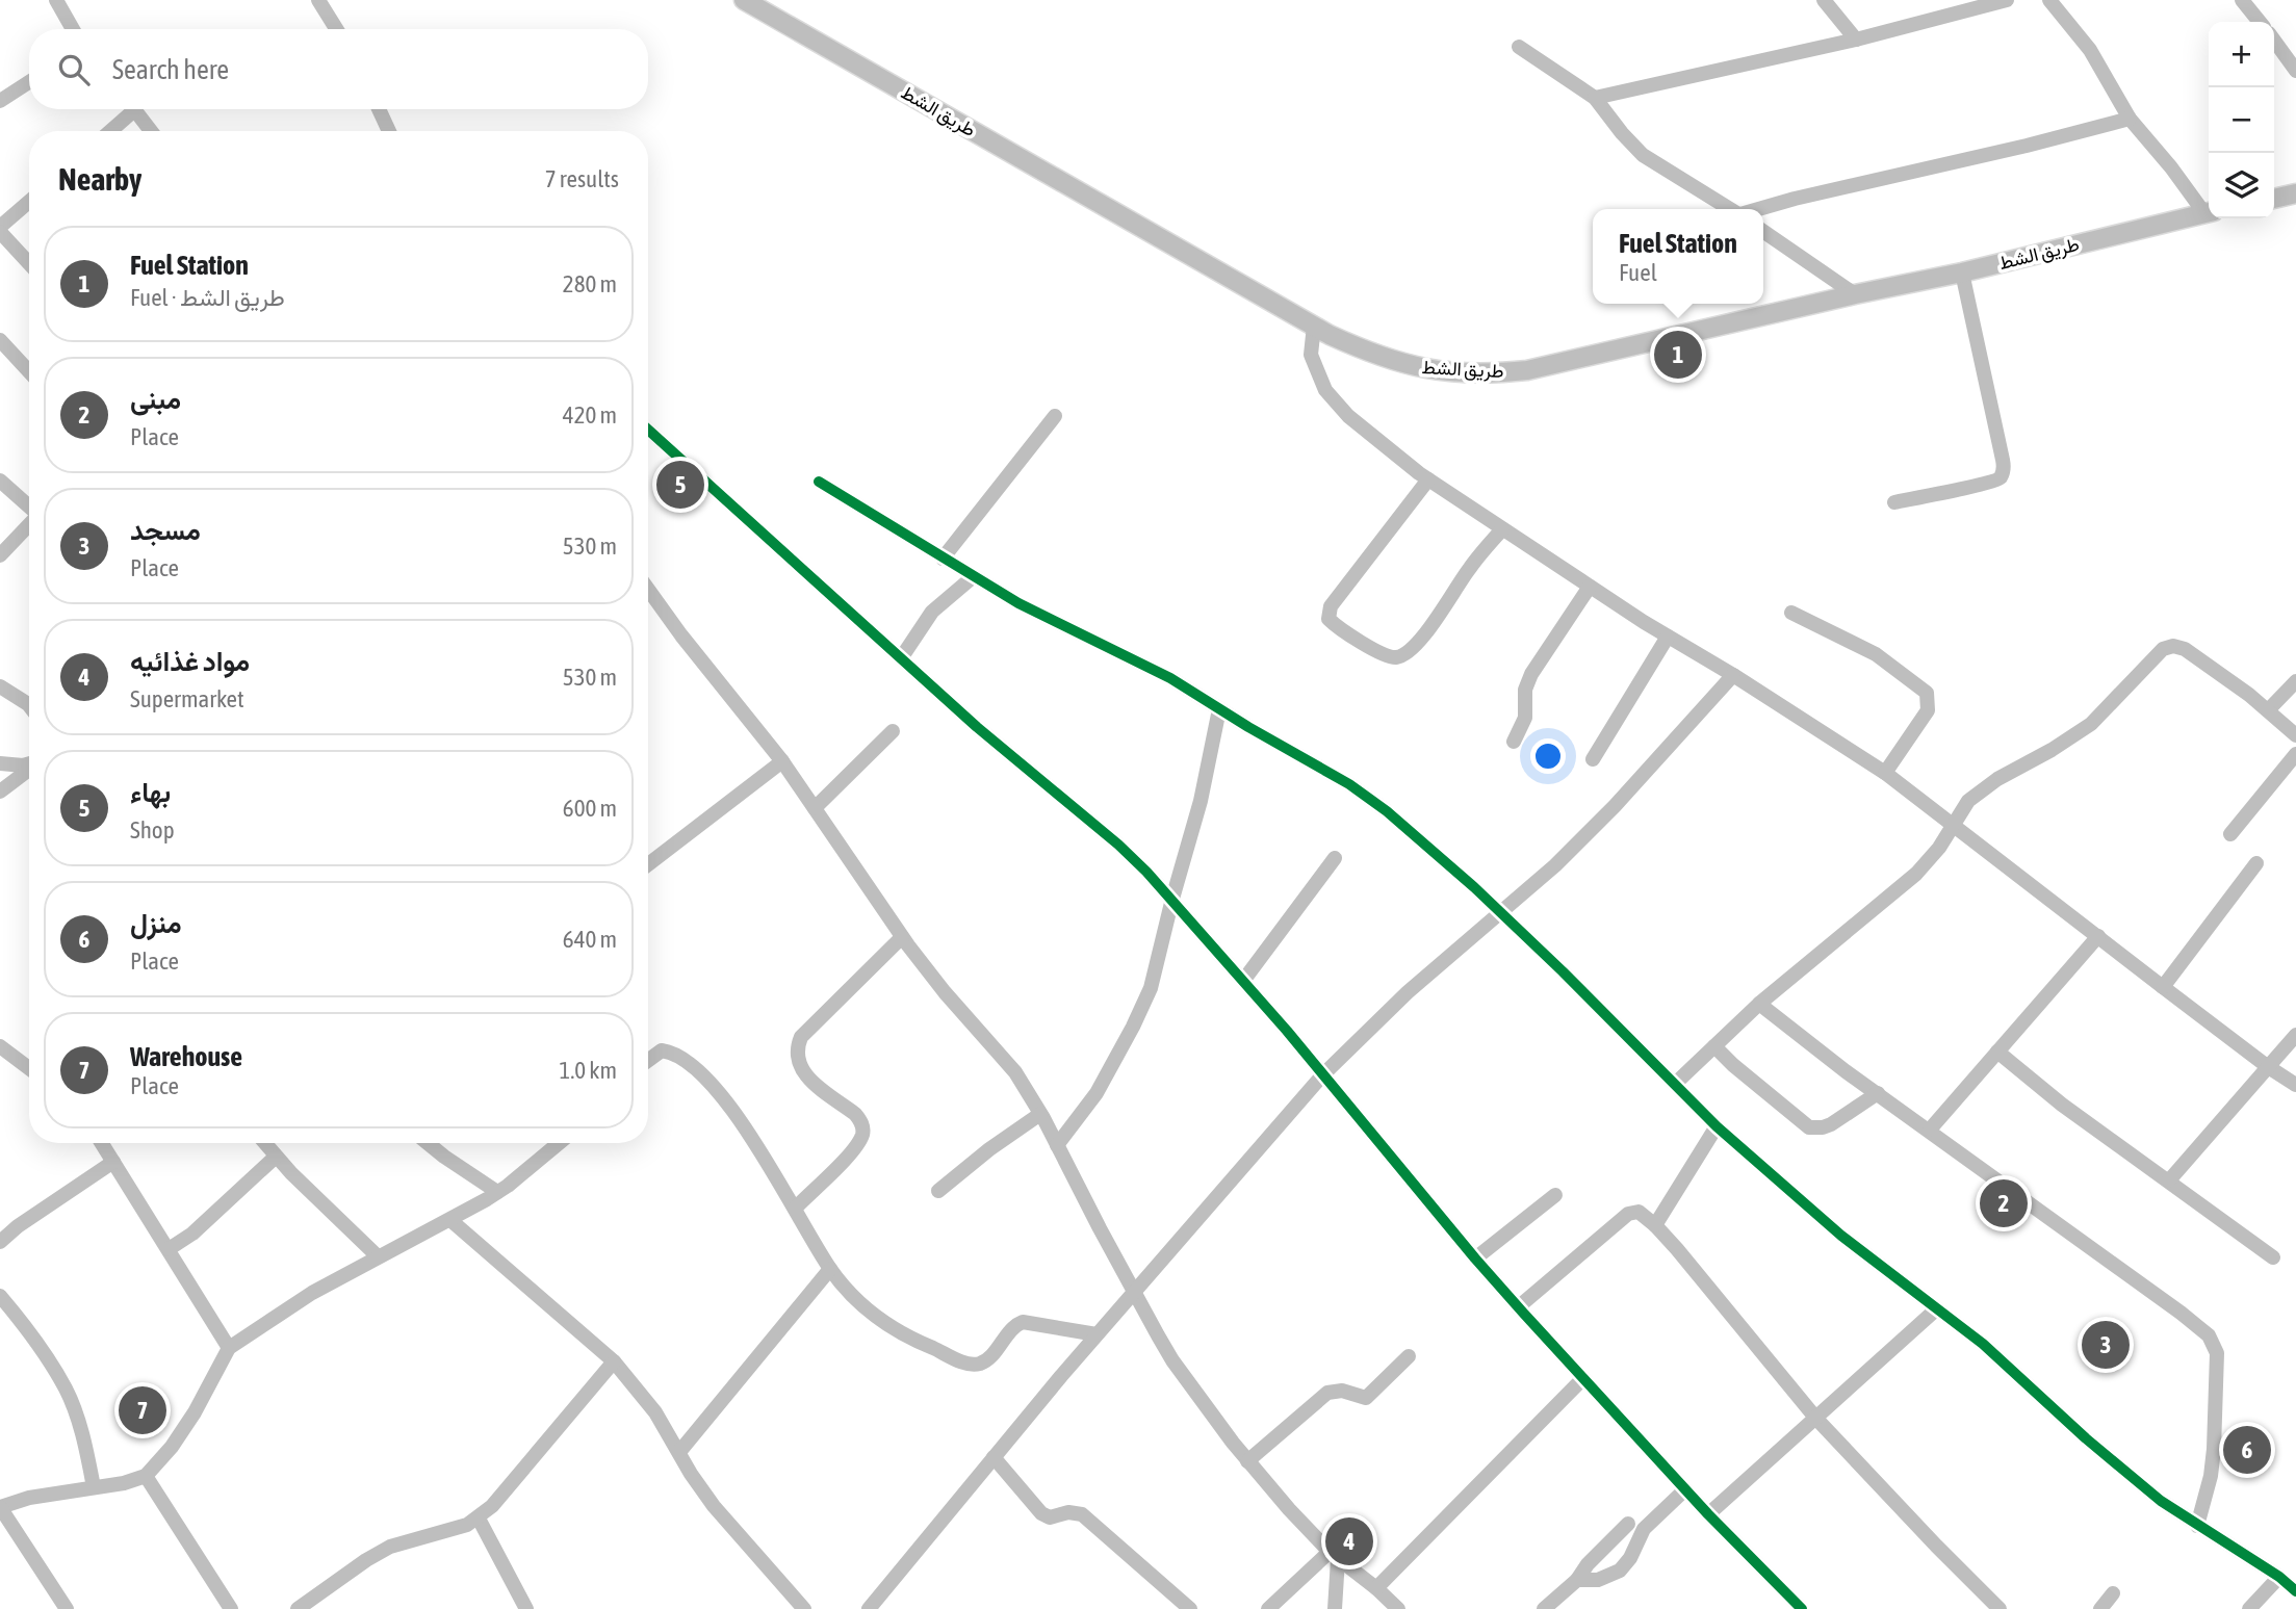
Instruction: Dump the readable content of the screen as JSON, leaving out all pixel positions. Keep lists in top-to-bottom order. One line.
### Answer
{"streets":{"main road":["طريق الشط"]},"page":{"map_buttons":["+","−"],"search":"Search here","heading":["Nearby","7 results"],"popup":["Fuel Station","Fuel"],"list":[{"mark":"1","name":"Fuel Station","note":"Fuel · طريق الشط","value":"280 m"},{"mark":"2","name":"مبنى","note":"Place","value":"420 m"},{"mark":"3","name":"مسجد","note":"Place","value":"530 m"},{"mark":"4","name":"مواد غذائيه","note":"Supermarket","value":"530 m"},{"mark":"5","name":"بهاء","note":"Shop","value":"600 m"},{"mark":"6","name":"منزل","note":"Place","value":"640 m"},{"mark":"7","name":"Warehouse","note":"Place","value":"1.0 km"}],"pins":["1","5","2","3","7","6","4"]}}
